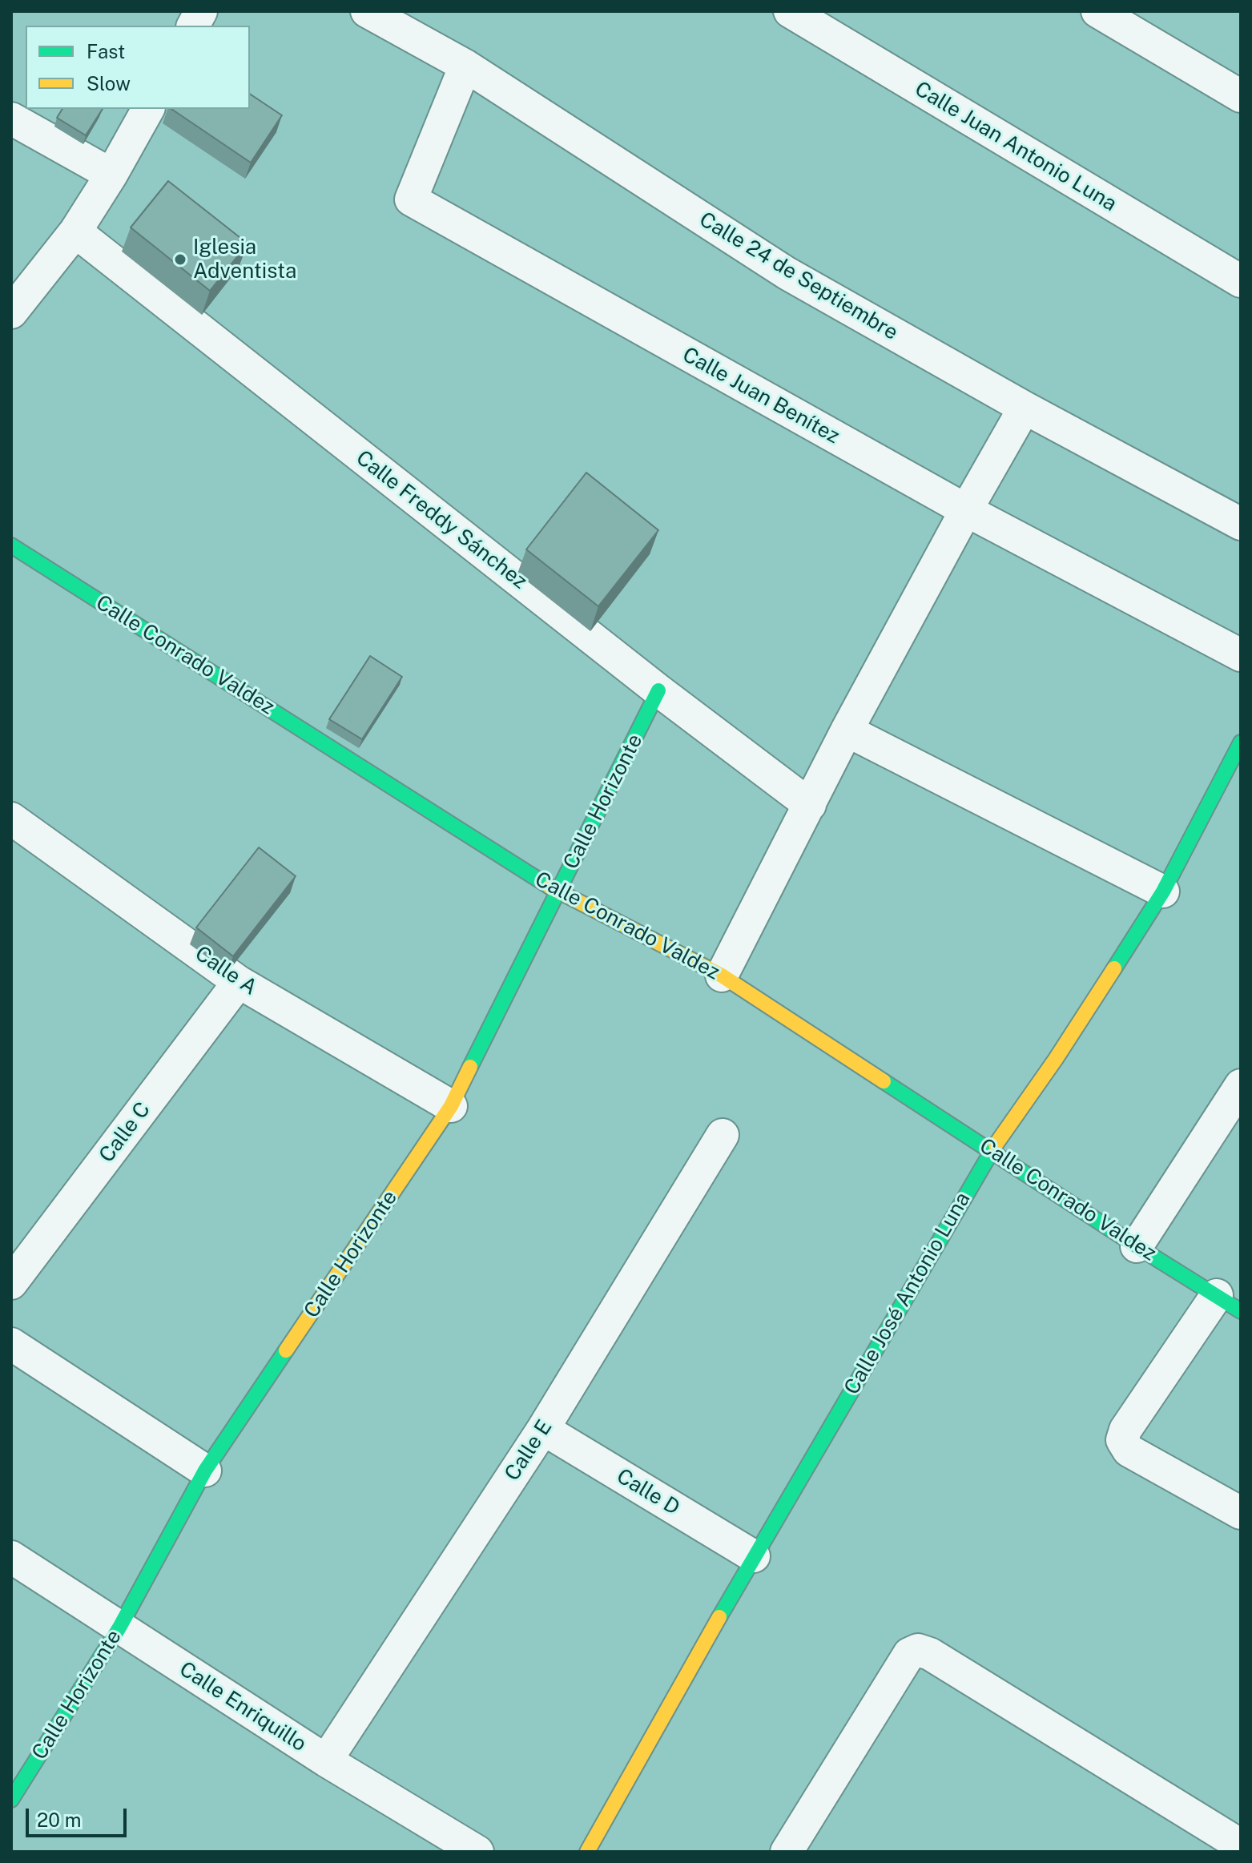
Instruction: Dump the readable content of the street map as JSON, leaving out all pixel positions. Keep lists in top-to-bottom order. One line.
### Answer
{"streets":{"street":["Calle Juan Antonio Luna","Calle 24 de Septiembre","Calle Juan Benítez","Calle Freddy Sánchez","Calle Conrado Valdez","Calle Horizonte","Calle A","Calle C","Calle José Antonio Luna","Calle E","Calle D","Calle Enriquillo"]},"crossings":[["Calle 24 de Septiembre","Calle Juan Benítez"],["Calle Freddy Sánchez","Calle Horizonte"],["Calle Conrado Valdez","Calle Horizonte"],["Calle Conrado Valdez","Calle José Antonio Luna"],["Calle Horizonte","Calle A"],["Calle Horizonte","Calle Enriquillo"],["Calle A","Calle C"],["Calle José Antonio Luna","Calle D"],["Calle E","Calle D"],["Calle E","Calle Enriquillo"]],"places":["Iglesia Adventista"],"legend":["Fast","Slow"],"scale_bar":"20 m"}
